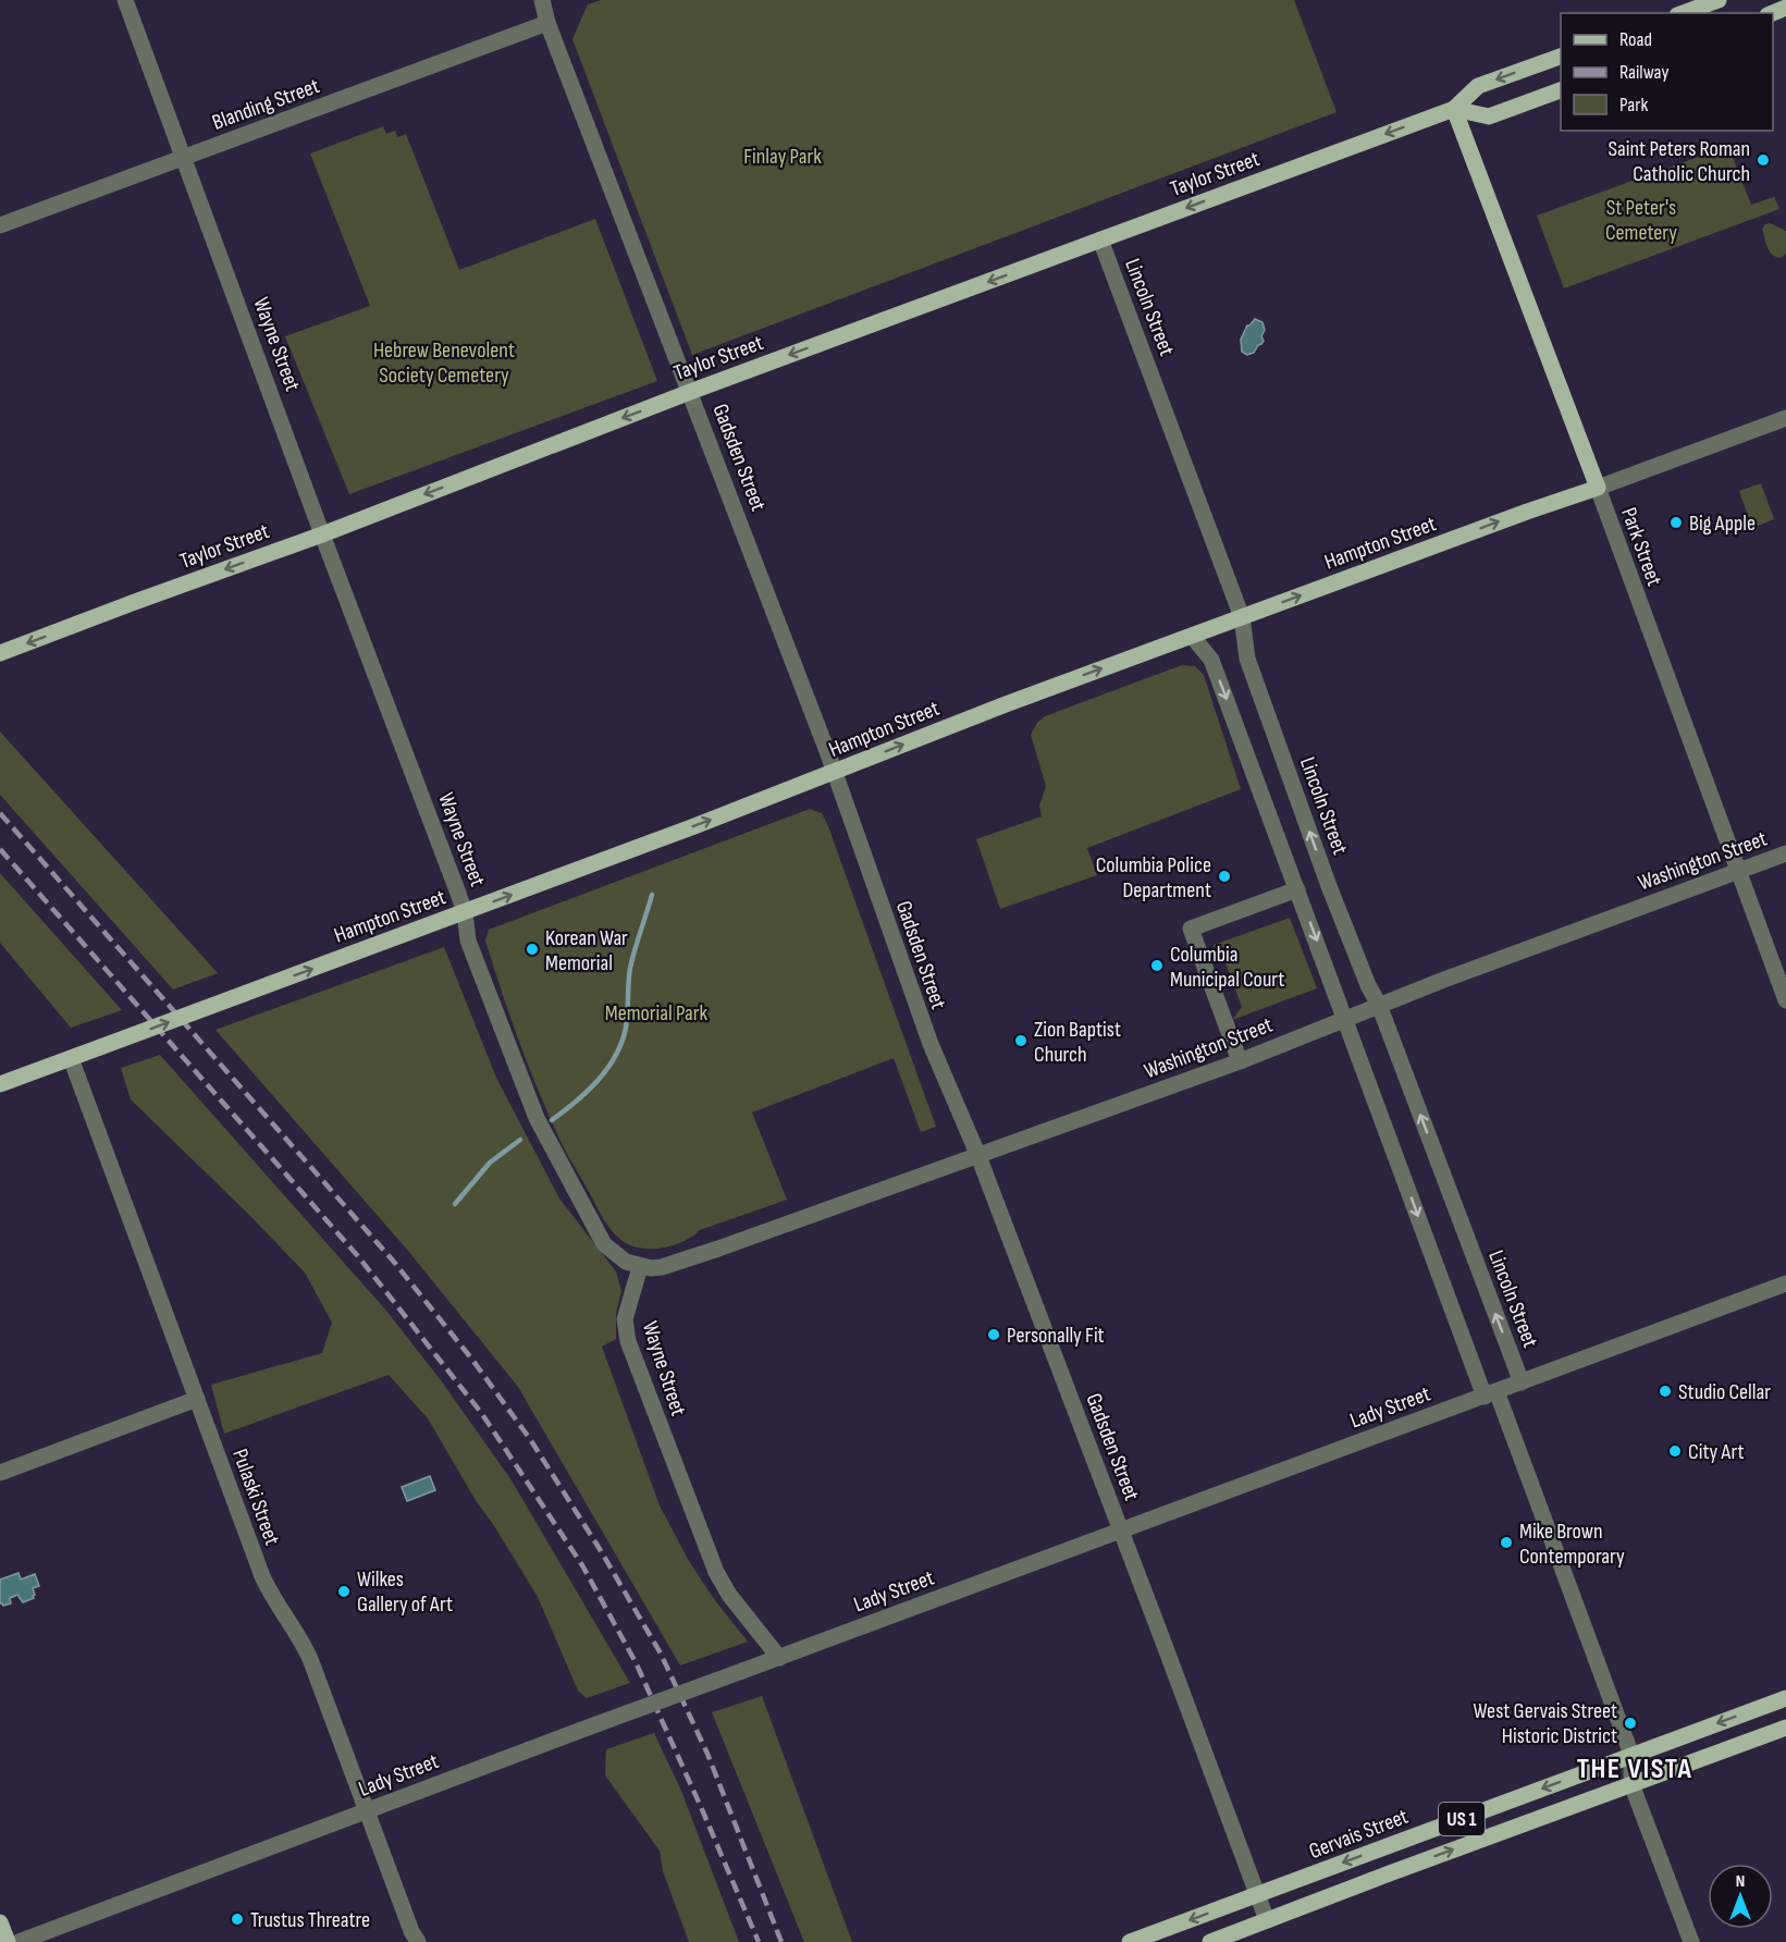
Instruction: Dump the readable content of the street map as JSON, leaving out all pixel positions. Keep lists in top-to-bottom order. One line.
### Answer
{"streets":{"main road":["Taylor Street","Hampton Street","Park Street","US 1","Gervais Street"],"street":["Blanding Street","Lincoln Street","Wayne Street","Gadsden Street","Washington Street","Lady Street","Pulaski Street"]},"crossings":[["Blanding Street","Wayne Street"],["Blanding Street","Gadsden Street"],["Taylor Street","Lincoln Street"],["Taylor Street","Wayne Street"],["Taylor Street","Gadsden Street"],["Taylor Street","Park Street"],["Lincoln Street","Hampton Street"],["Lincoln Street","Washington Street"],["Lincoln Street","Lady Street"],["Wayne Street","Hampton Street"],["Wayne Street","Washington Street"],["Wayne Street","Lady Street"],["Gadsden Street","Hampton Street"],["Gadsden Street","Washington Street"],["Gadsden Street","Lady Street"],["Gadsden Street","Gervais Street"],["Hampton Street","Park Street"],["Hampton Street","Pulaski Street"],["Park Street","Washington Street"],["Lady Street","Pulaski Street"]],"one_way":["Taylor Street","Hampton Street"],"districts":["THE VISTA"],"parks":["Finlay Park","St Peter's Cemetery","Hebrew Benevolent Society Cemetery","Memorial Park"],"places":["Saint Peters Roman Catholic Church","Big Apple","Columbia Police Department","Korean War Memorial","Columbia Municipal Court","Zion Baptist Church","Personally Fit","Studio Cellar","City Art","Mike Brown Contemporary","Wilkes Gallery of Art","West Gervais Street Historic District","Trustus Threatre"],"legend":["Road","Railway","Park"],"north":"top"}
